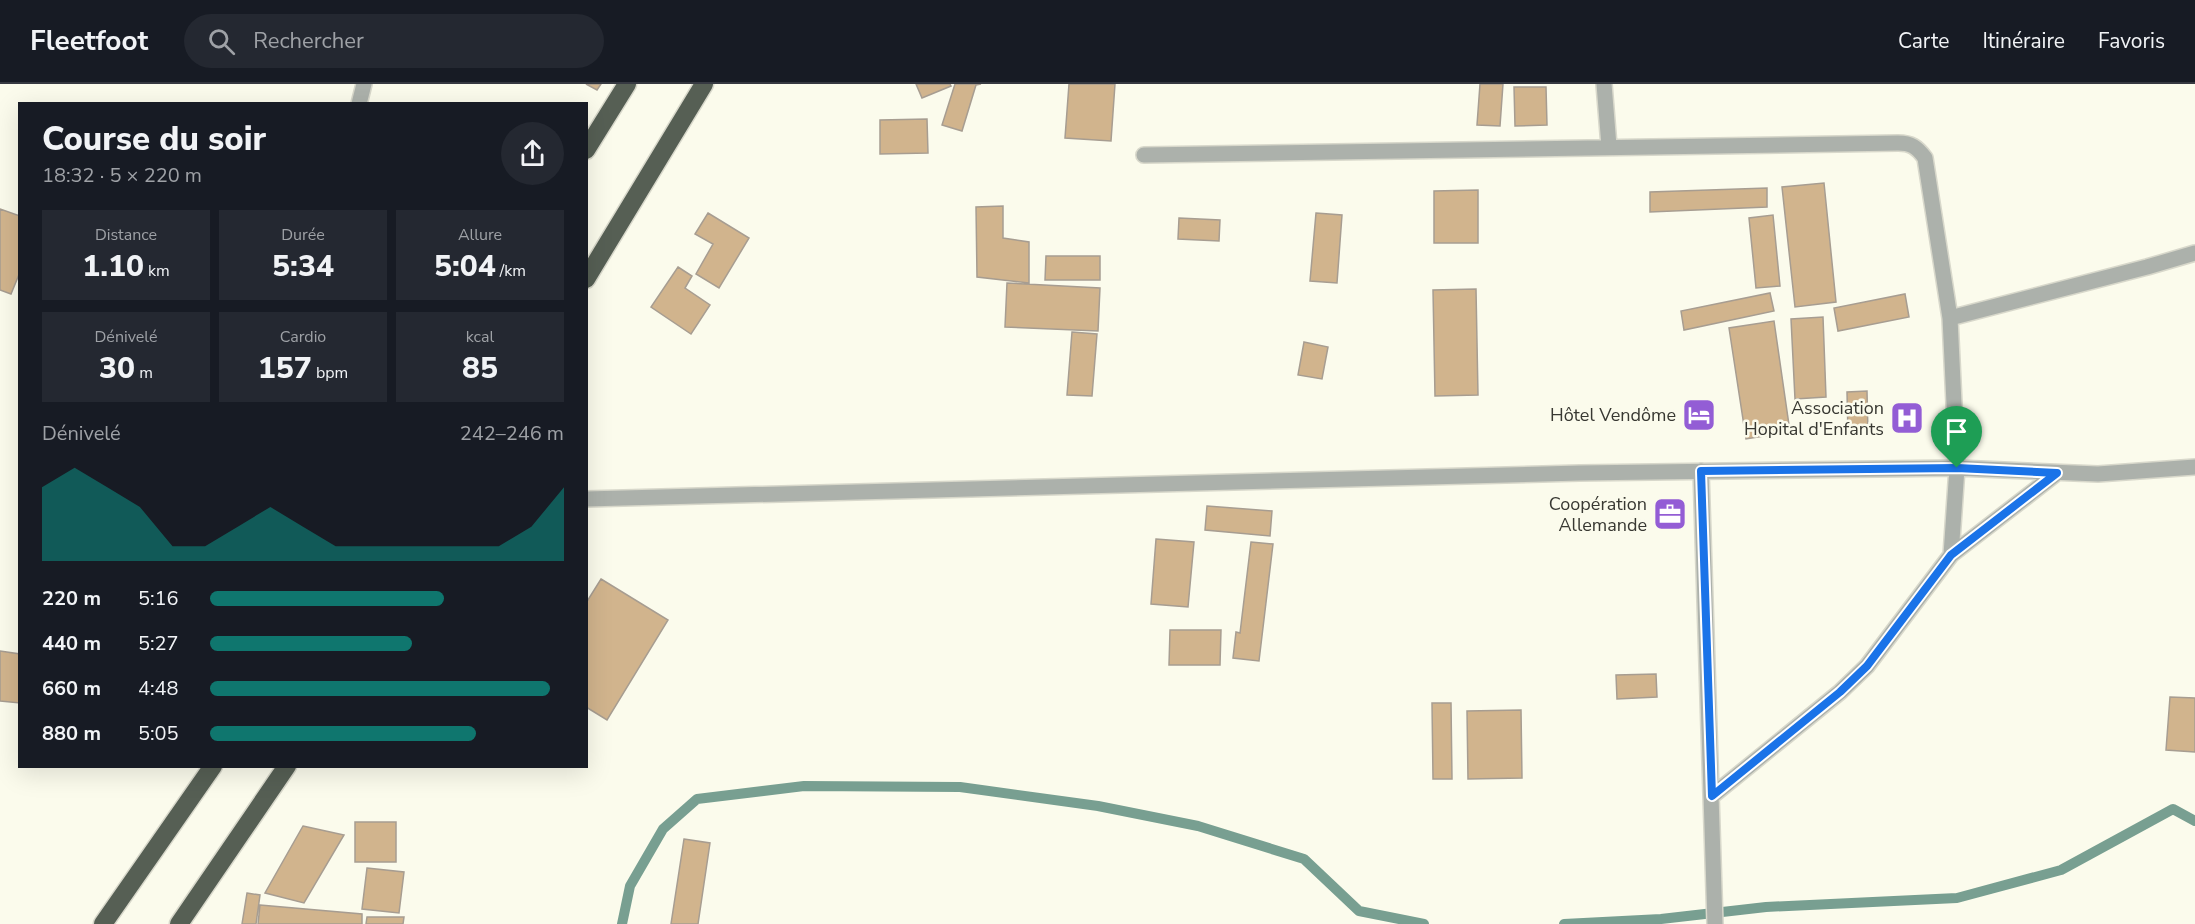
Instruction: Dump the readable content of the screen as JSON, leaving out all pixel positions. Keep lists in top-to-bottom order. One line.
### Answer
{"places":{"hotel":["Hôtel Vendôme"],"hospital":["Association Hopital d'Enfants"],"office":["Coopération Allemande"]},"page":{"header":"Fleetfoot","search":"Rechercher","nav":["Carte","Itinéraire","Favoris"],"heading":["Course du soir","18:32 · 5 × 220 m"],"stats":[["Distance","1.10 km"],["Durée","5:34"],["Allure","5:04 /km"],["Dénivelé","30 m"],["Cardio","157 bpm"],["kcal","85"]],"chart":["Dénivelé","242–246 m"],"list":[{"name":"220 m","note":"5:16"},{"name":"440 m","note":"5:27"},{"name":"660 m","note":"4:48"},{"name":"880 m","note":"5:05"}]}}
